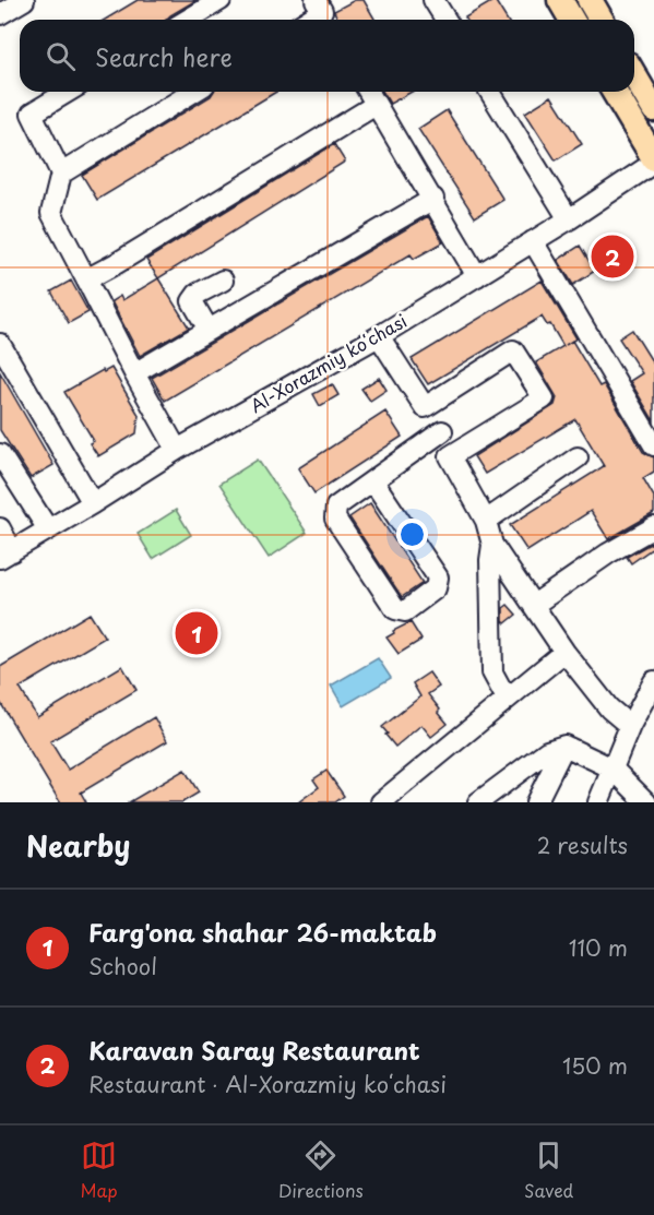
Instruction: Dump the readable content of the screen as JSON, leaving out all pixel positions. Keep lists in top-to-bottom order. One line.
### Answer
{"streets":{"street":["Al-Xorazmiy koʻchasi"]},"page":{"search":"Search here","pins":["2","1"],"heading":["Nearby","2 results"],"list":[{"mark":"1","name":"Farg'ona shahar 26-maktab","note":"School","value":"110 m"},{"mark":"2","name":"Karavan Saray Restaurant","note":"Restaurant · Al-Xorazmiy koʻchasi","value":"150 m"}],"nav":["Map","Directions","Saved"]}}
